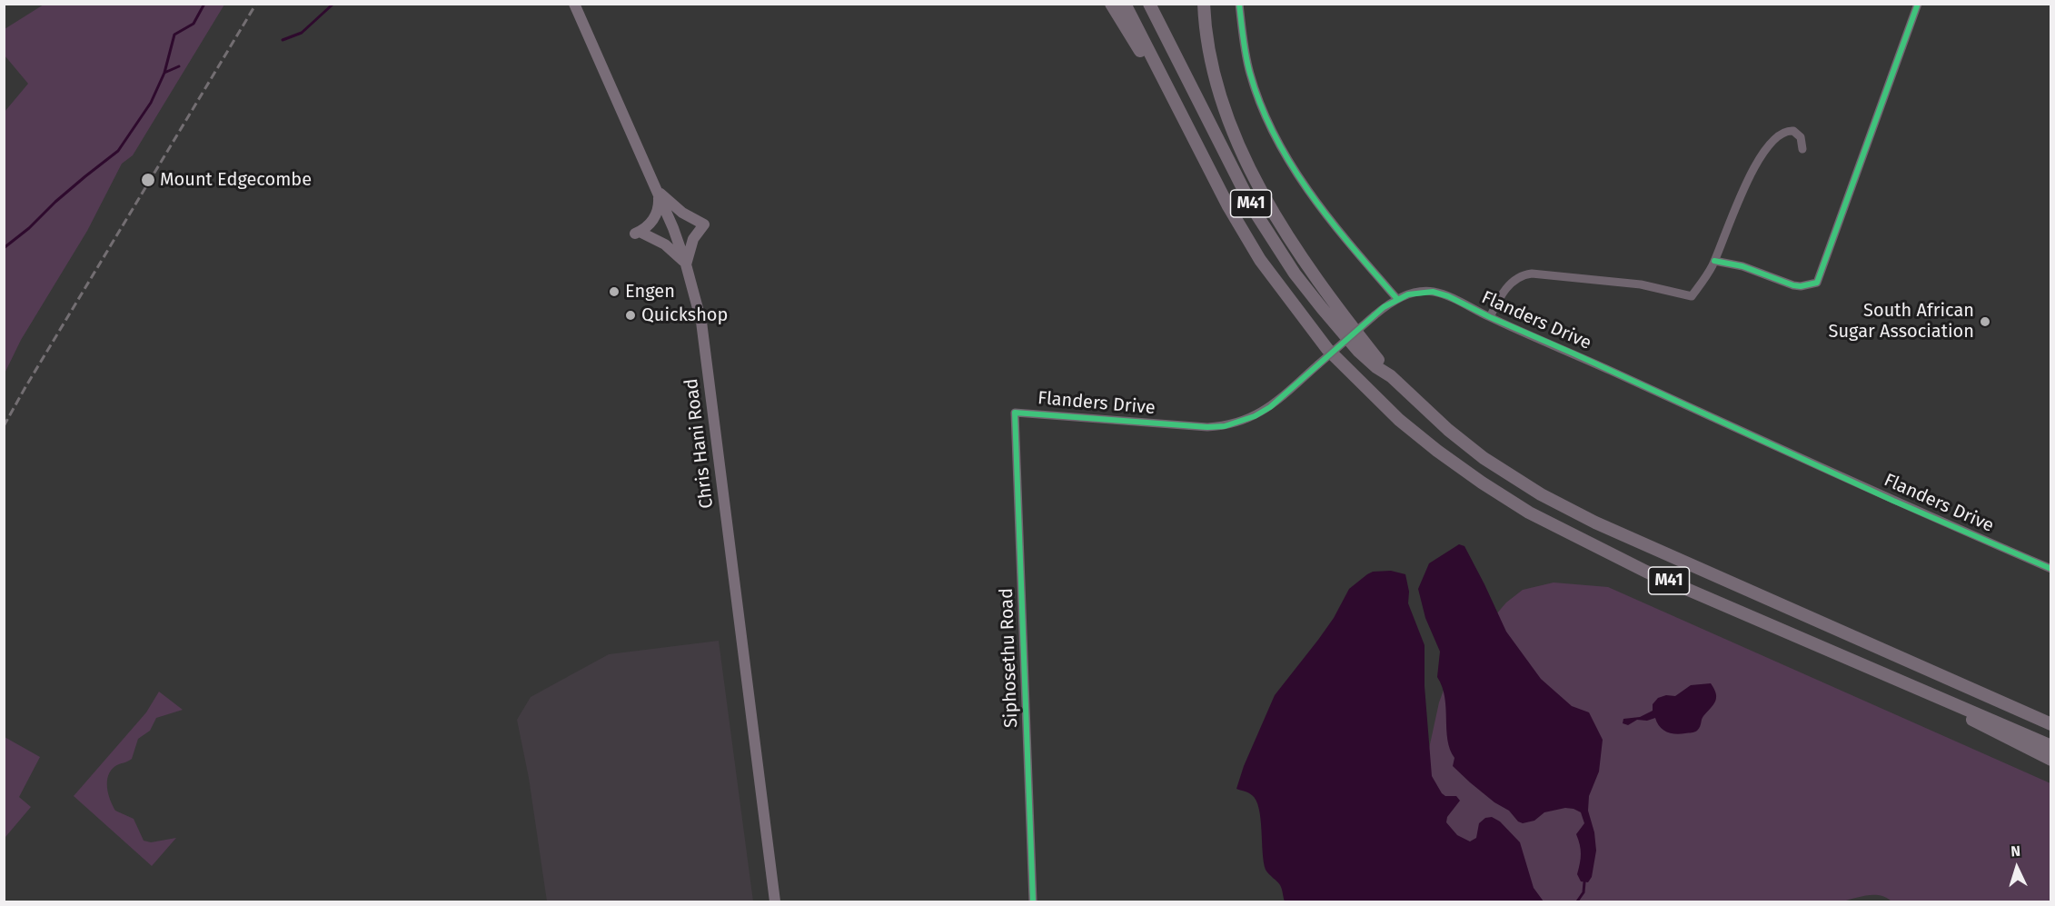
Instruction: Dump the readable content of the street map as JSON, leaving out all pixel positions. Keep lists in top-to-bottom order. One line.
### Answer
{"streets":{"highway":["M41"],"main road":["Chris Hani Road"],"street":["Flanders Drive","Siphosethu Road"]},"crossings":[["Flanders Drive","Siphosethu Road"]],"places":["Mount Edgecombe","Engen","Quickshop","South African Sugar Association"],"north":"top"}
